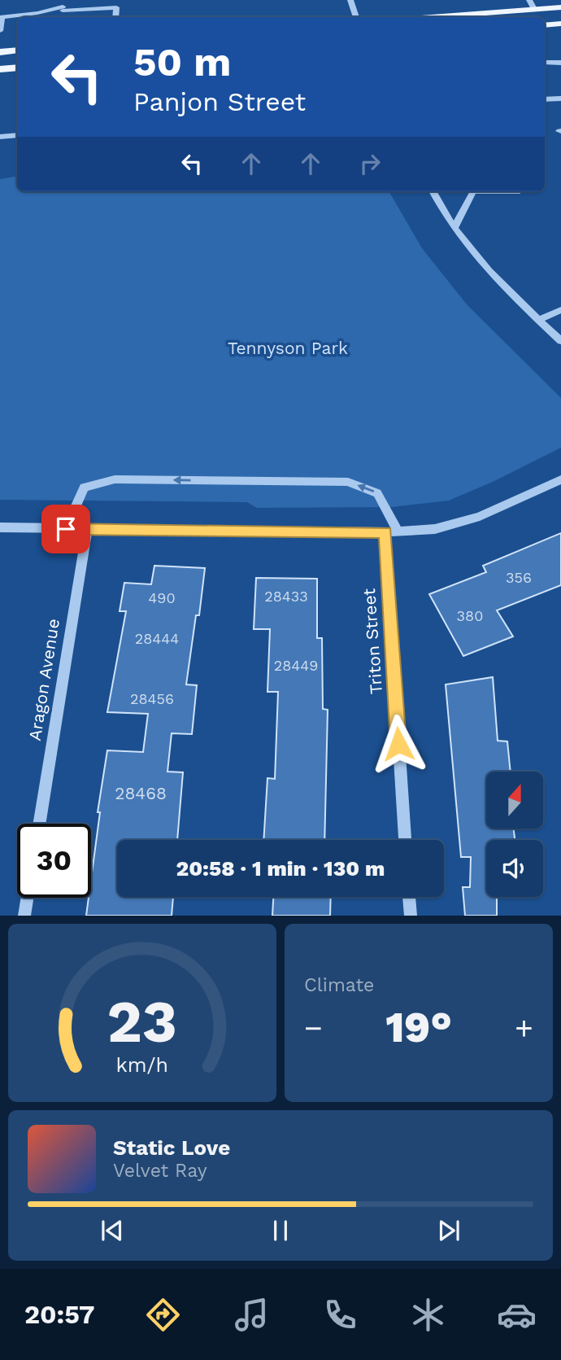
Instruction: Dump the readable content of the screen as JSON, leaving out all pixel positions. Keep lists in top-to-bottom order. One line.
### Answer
{"streets":{"street":["Triton Street","Aragon Avenue"]},"parks":["Tennyson Park"],"house_numbers":["356","28433","490","380","28444","28449","28456","28468"],"north":"top","page":{"turn":["50 m","Panjon Street"],"limit":"30","trip":"20:58 · 1 min · 130 m","tile":"Climate","heat":["−","19°","+"],"song":["Static Love","Velvet Ray"],"tabs":"20:57","gauge":["23","km/h"]}}
